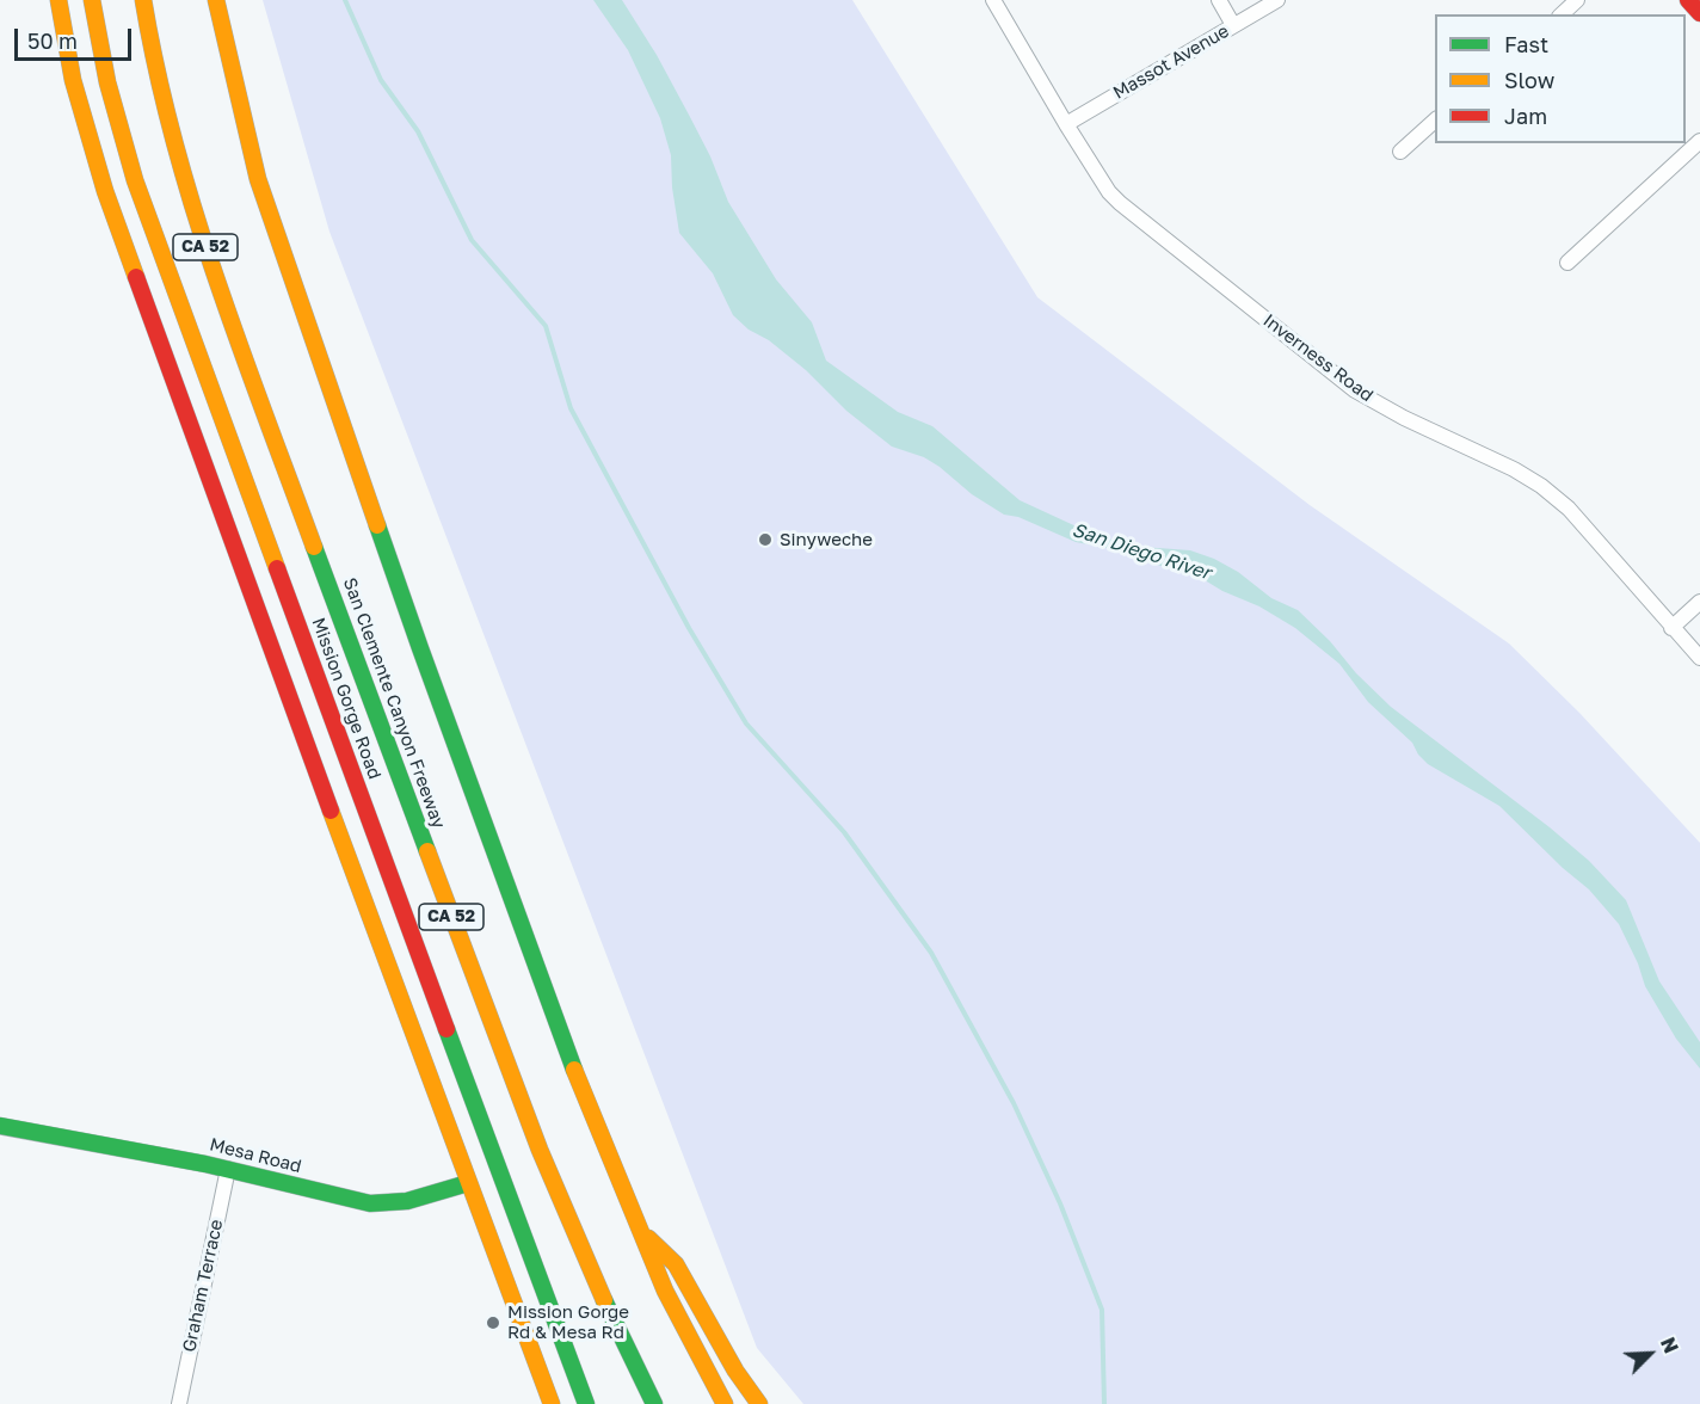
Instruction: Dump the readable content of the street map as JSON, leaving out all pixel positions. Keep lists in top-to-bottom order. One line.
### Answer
{"streets":{"main road":["CA 52","Mission Gorge Road","San Clemente Canyon Freeway","Mesa Road"],"street":["Massot Avenue","Inverness Road","Graham Terrace"]},"crossings":[["Massot Avenue","Inverness Road"],["Mission Gorge Road","Mesa Road"],["Mesa Road","Graham Terrace"]],"water":["San Diego River"],"places":["Sinyweche","Mission Gorge Rd & Mesa Rd"],"legend":["Fast","Slow","Jam"],"scale_bar":"50 m","north":"top right"}
